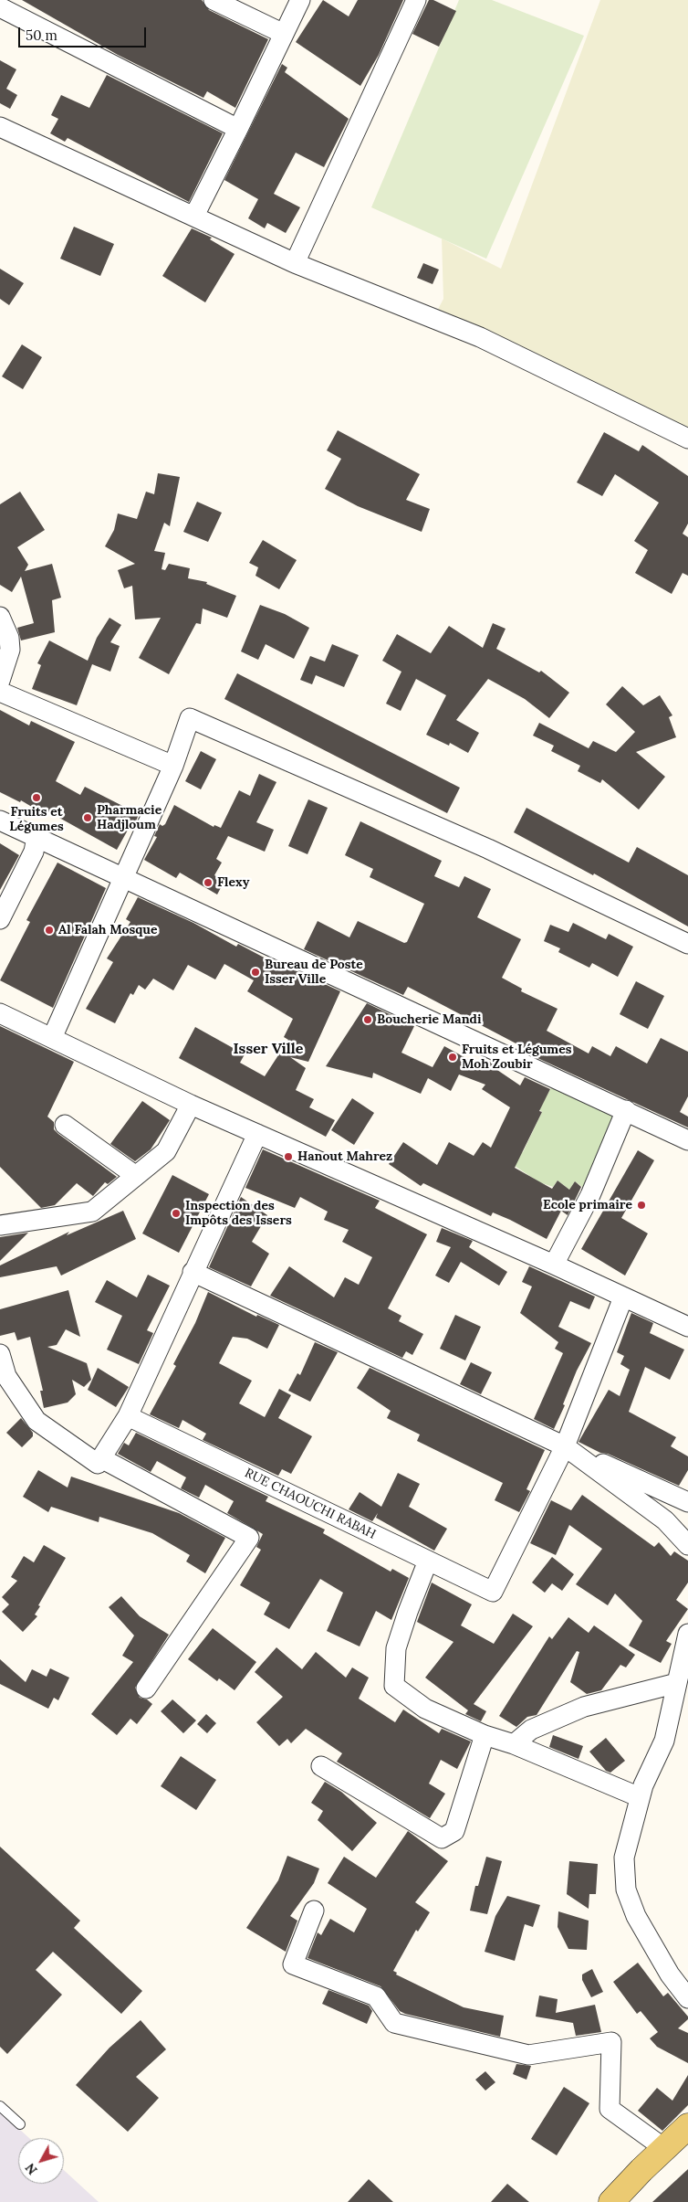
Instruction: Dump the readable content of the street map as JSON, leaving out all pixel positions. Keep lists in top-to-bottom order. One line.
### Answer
{"streets":{"street":["RUE CHAOUCHI RABAH"]},"districts":["Isser Ville"],"places":["Fruits et Légumes","Pharmacie Hadjloum","Flexy","Al Falah Mosque","Bureau de Poste Isser Ville","Boucherie Mandi","Fruits et Légumes Moh Zoubir","Hanout Mahrez","Ecole primaire","Inspection des Impôts des Issers"],"scale_bar":"50 m","north":"bottom left"}
